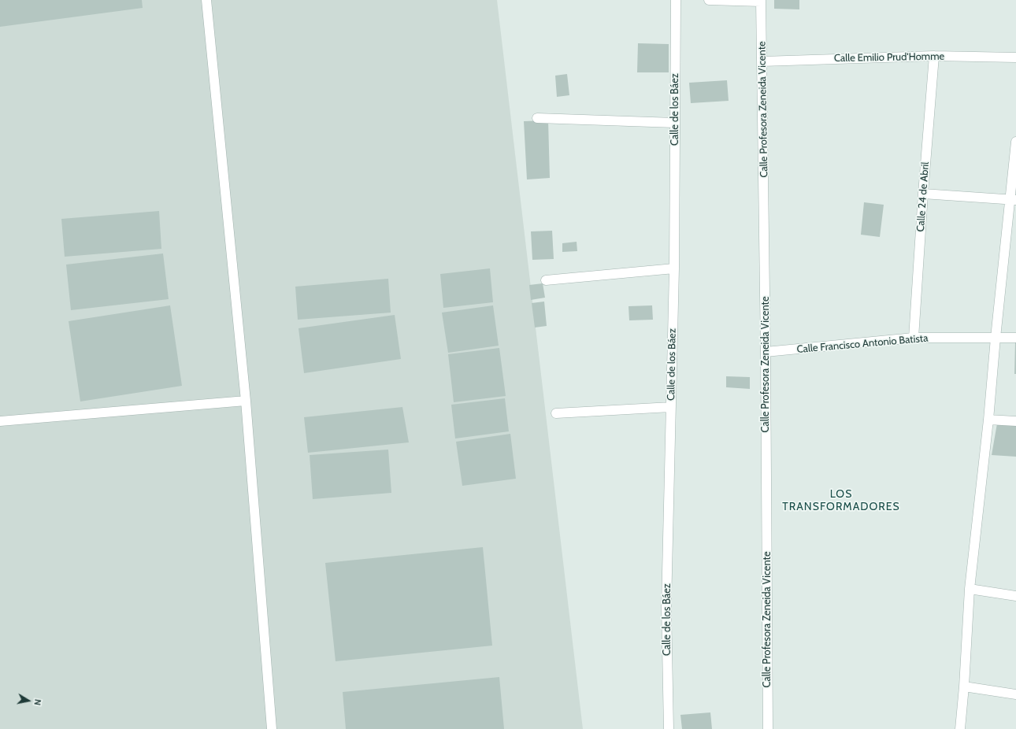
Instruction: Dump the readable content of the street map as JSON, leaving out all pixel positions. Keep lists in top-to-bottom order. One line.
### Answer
{"streets":{"street":["Calle Emilio Prud'Homme","Calle de los Báez","Calle Profesora Zeneida Vicente","Calle 24 de Abril","Calle Francisco Antonio Batista"]},"crossings":[["Calle Emilio Prud'Homme","Calle Profesora Zeneida Vicente"],["Calle Emilio Prud'Homme","Calle 24 de Abril"],["Calle Profesora Zeneida Vicente","Calle Francisco Antonio Batista"],["Calle 24 de Abril","Calle Francisco Antonio Batista"]],"districts":["LOS TRANSFORMADORES"],"north":"right"}
